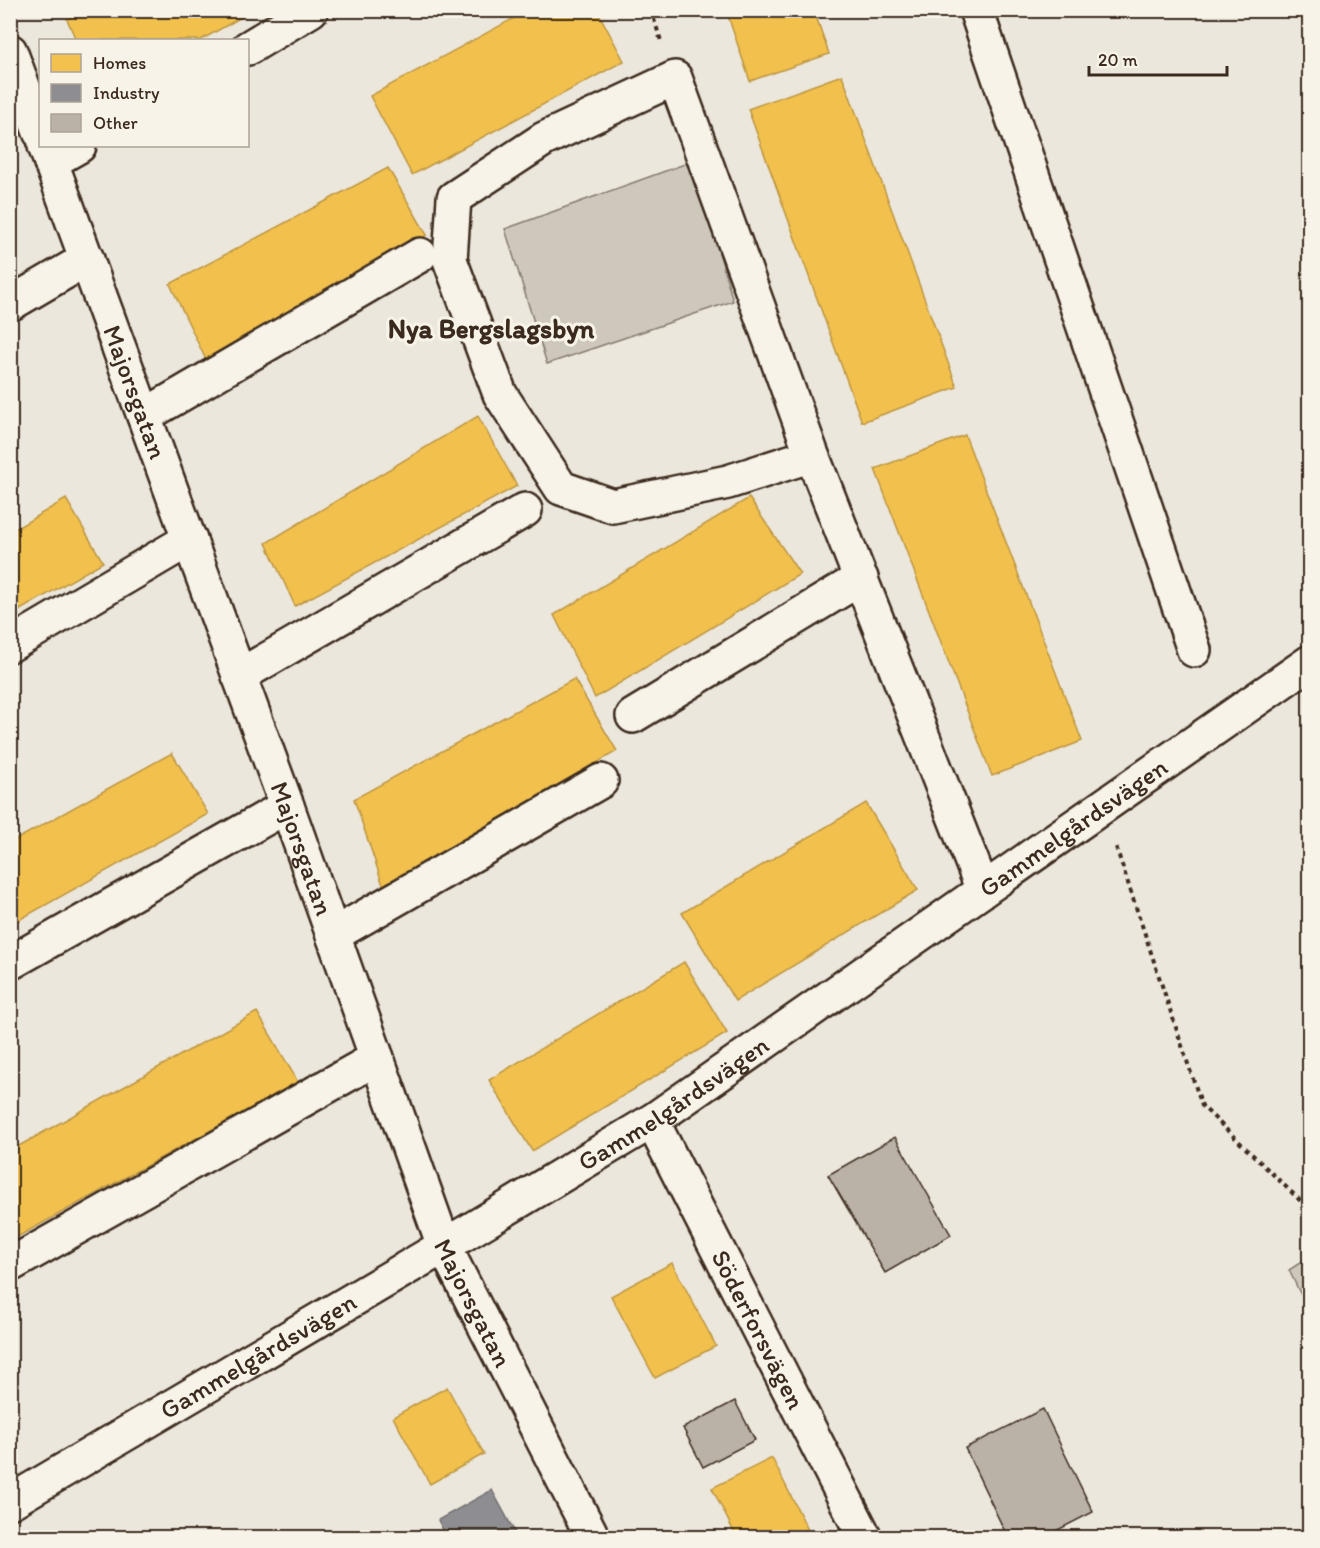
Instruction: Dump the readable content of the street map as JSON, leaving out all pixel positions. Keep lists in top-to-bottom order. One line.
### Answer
{"streets":{"street":["Majorsgatan","Gammelgårdsvägen","Söderforsvägen"]},"crossings":[["Majorsgatan","Gammelgårdsvägen"],["Gammelgårdsvägen","Söderforsvägen"]],"districts":["Nya Bergslagsbyn"],"legend":["Homes","Industry","Other"],"scale_bar":"20 m"}
